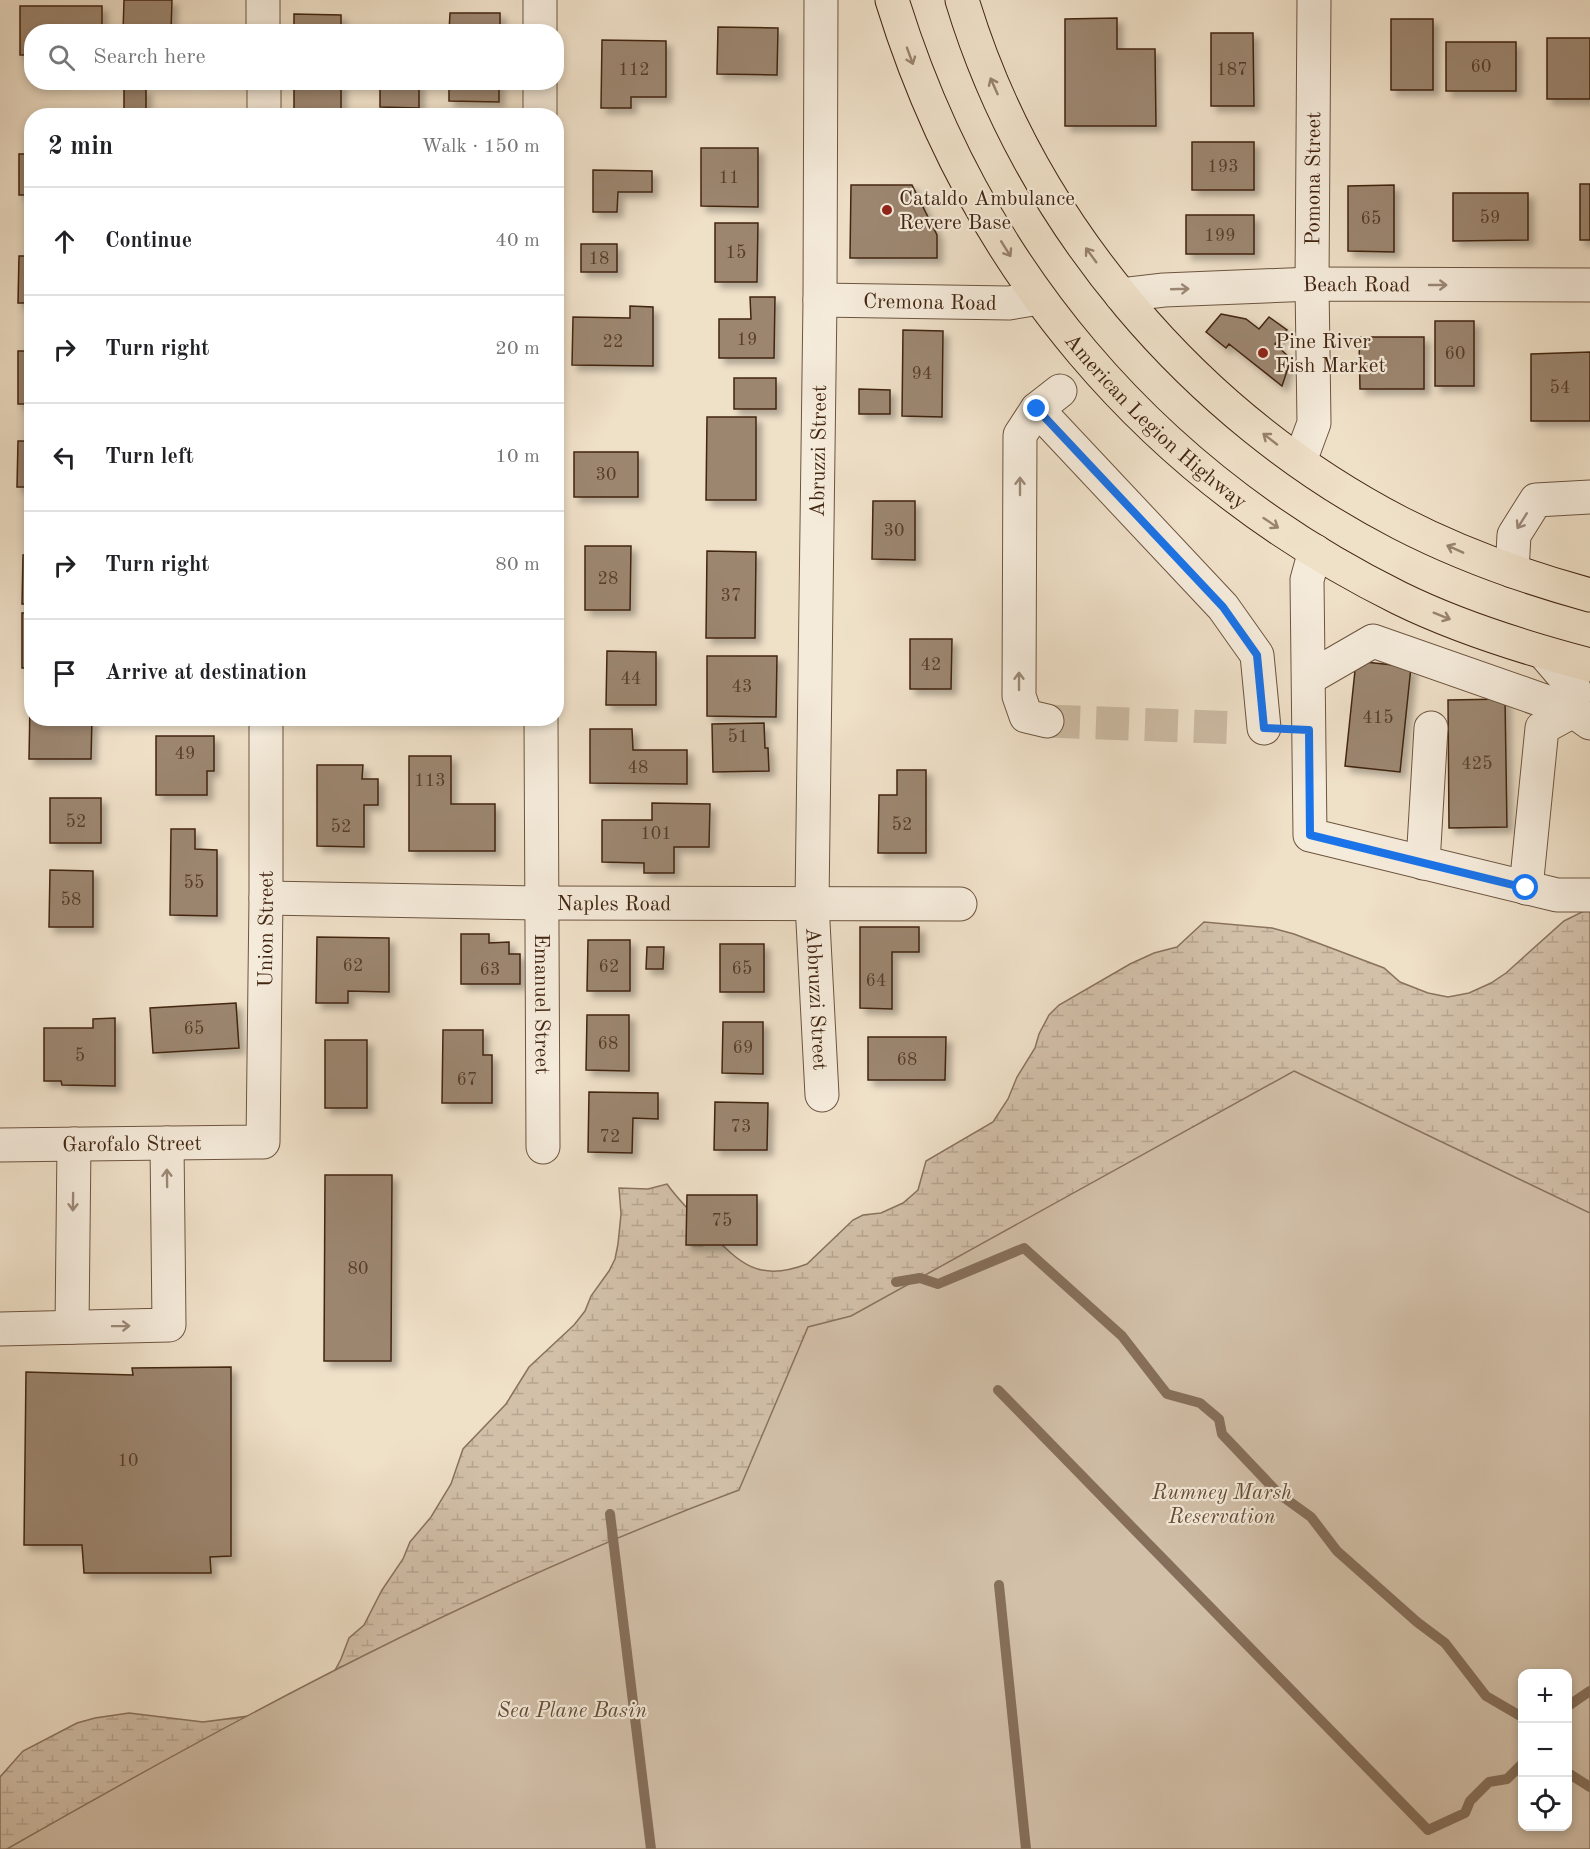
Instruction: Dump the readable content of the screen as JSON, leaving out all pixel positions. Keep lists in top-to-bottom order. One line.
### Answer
{"streets":{"highway":["American Legion Highway"],"street":["Pomona Street","Beach Road","Cremona Road","Abruzzi Street","Naples Road","Union Street","Abbruzzi Street","Emanuel Street","Garofalo Street"]},"crossings":[["Pomona Street","Beach Road"],["Cremona Road","American Legion Highway"],["Cremona Road","Abruzzi Street"],["Abruzzi Street","Naples Road"],["Abruzzi Street","Abbruzzi Street"],["Naples Road","Union Street"],["Naples Road","Abbruzzi Street"],["Naples Road","Emanuel Street"],["Union Street","Garofalo Street"]],"one_way":["Beach Road"],"parks":["Rumney Marsh Reservation","Sea Plane Basin"],"places":["Cataldo Ambulance Revere Base","Pine River Fish Market"],"house_numbers":["60","112","187","193","11","59","65","199","15","18","19","22","60","94","54","30","30","28","37","42","44","43","415","51","49","425","48","113","52","52","52","101","55","58","62","62","65","63","64","65","68","69","5","68","67","73","72","75","80","10"],"page":{"search":"Search here","heading":["2 min","Walk · 150 m"],"list":[["Continue","40 m"],["Turn right","20 m"],["Turn left","10 m"],["Turn right","80 m"],"Arrive at destination"],"map_buttons":["+","−"]}}
